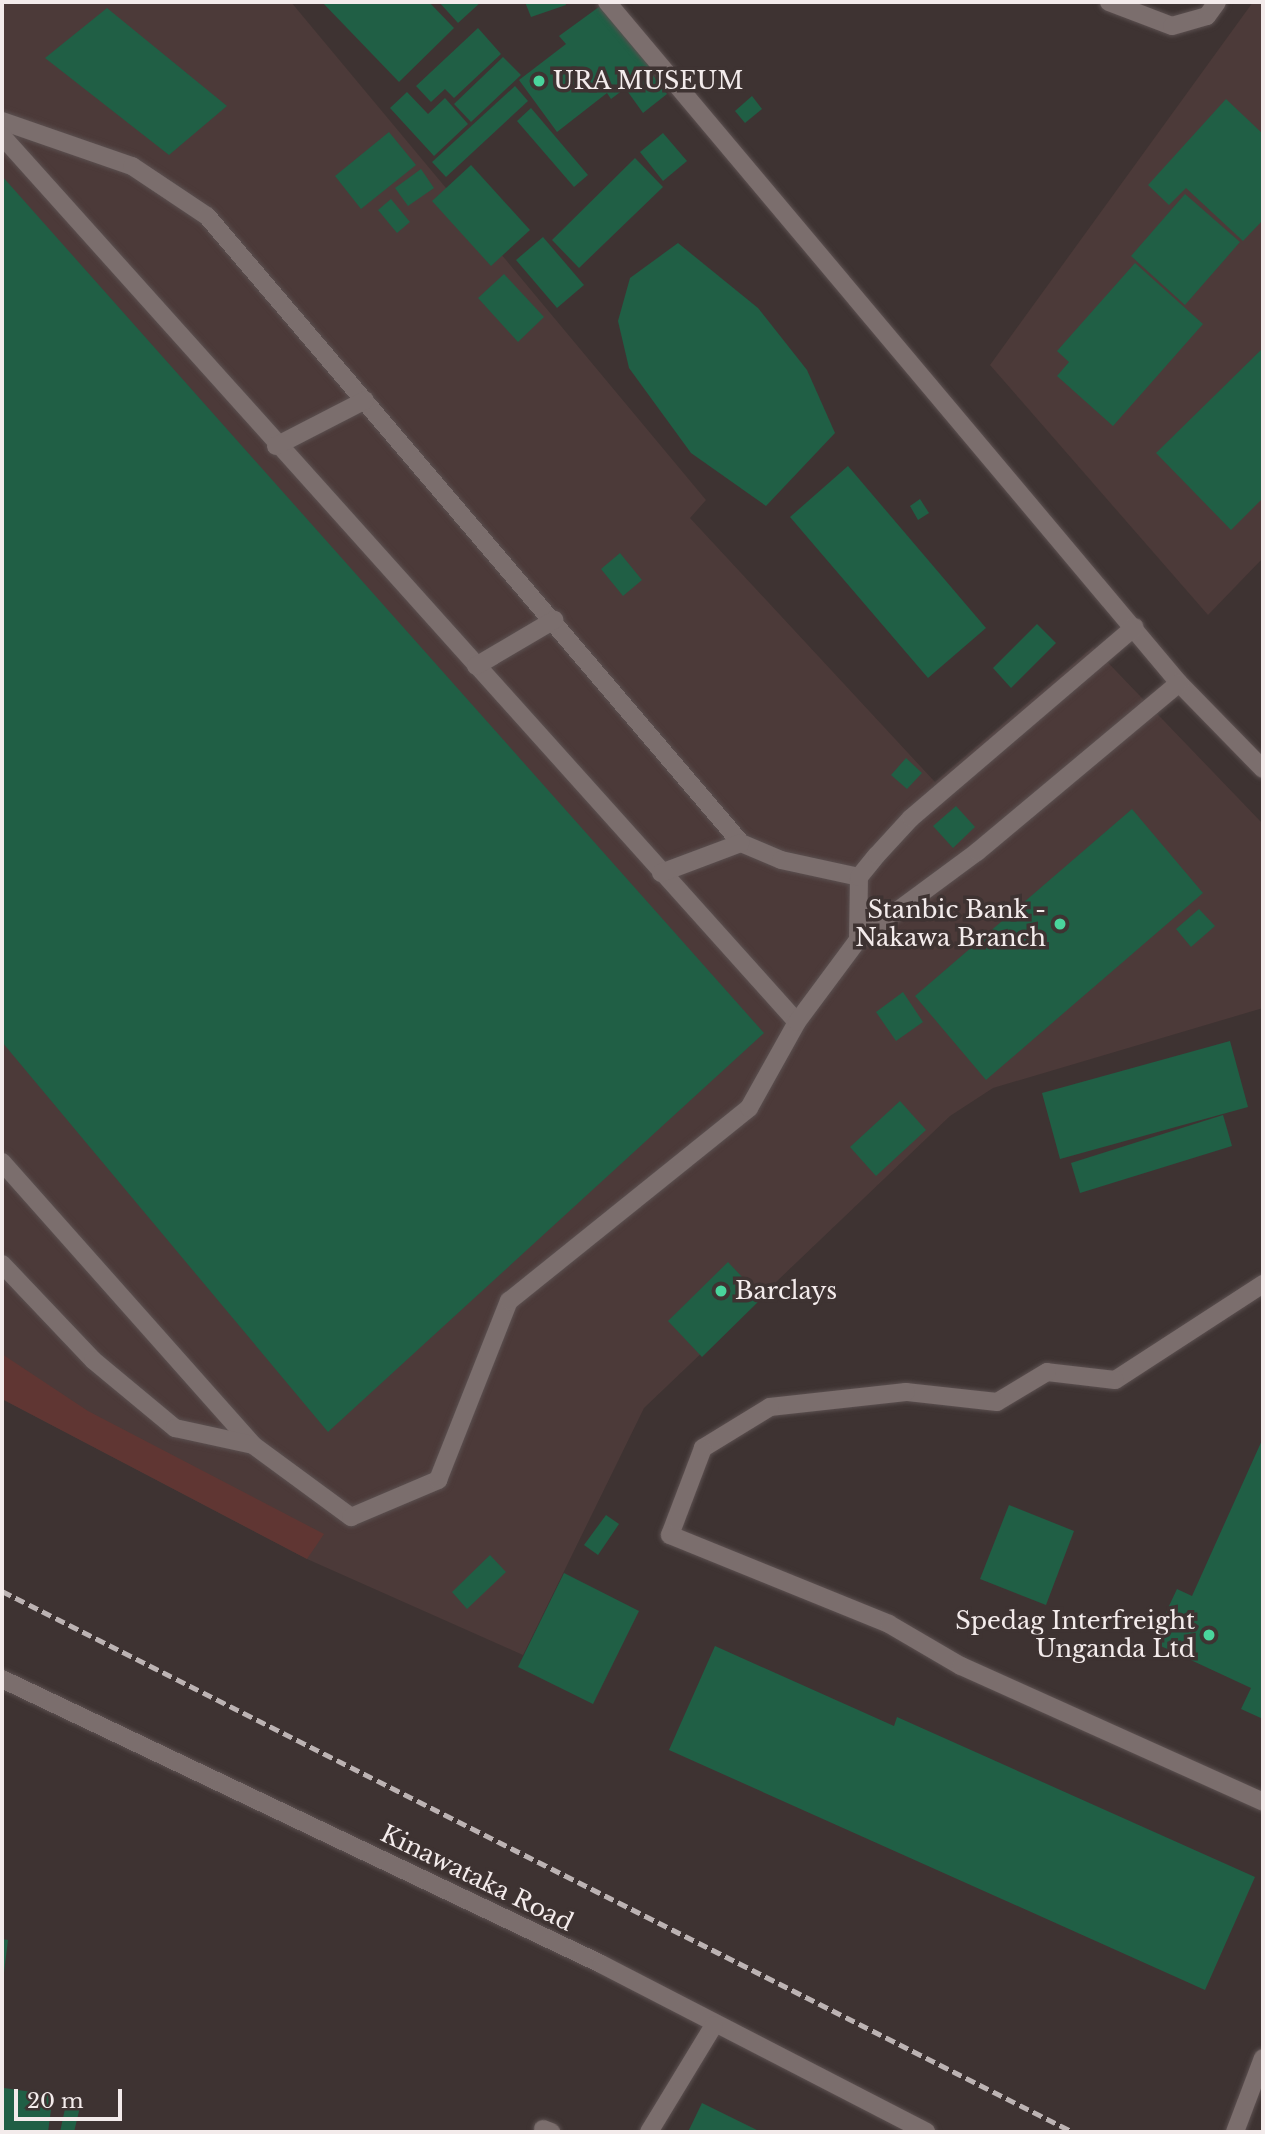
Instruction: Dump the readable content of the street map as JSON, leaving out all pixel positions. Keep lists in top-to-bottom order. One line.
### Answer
{"streets":{"street":["Kinawataka Road"]},"places":["URA MUSEUM","Stanbic Bank - Nakawa Branch","Barclays","Spedag Interfreight Unganda Ltd"],"scale_bar":"20 m"}
